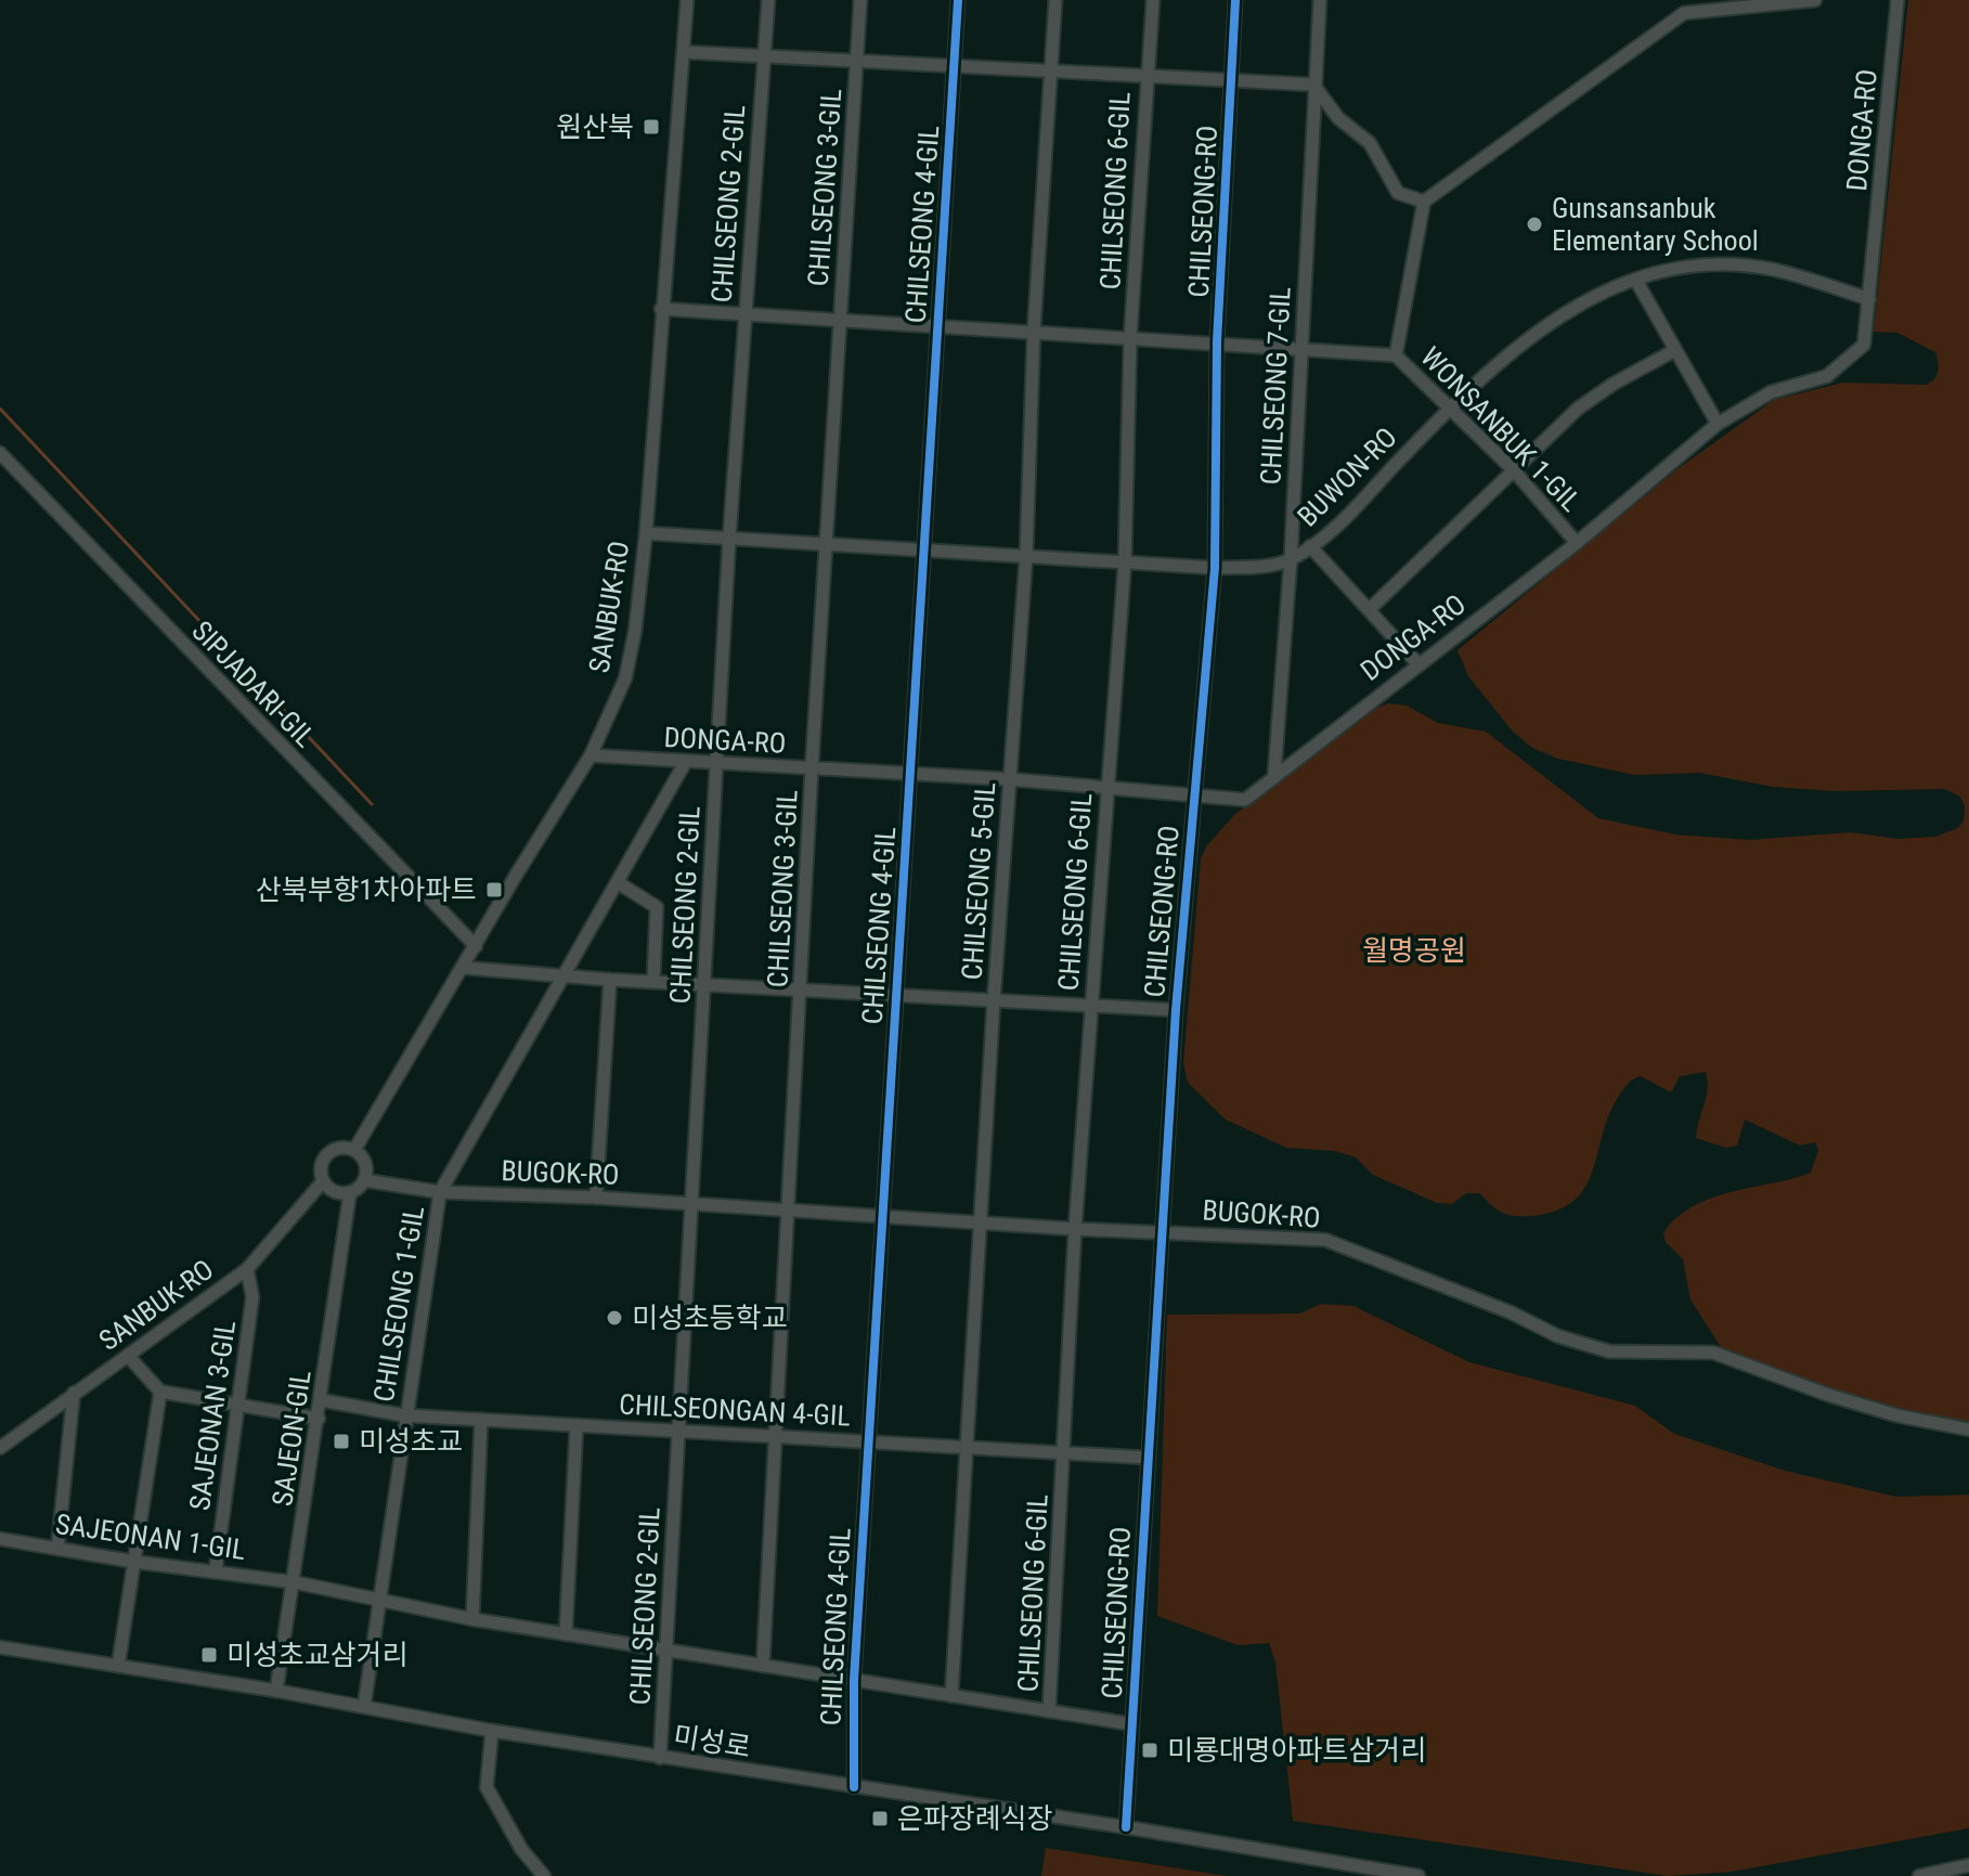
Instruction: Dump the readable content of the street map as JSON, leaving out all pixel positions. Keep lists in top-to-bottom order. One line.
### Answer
{"streets":{"street":["DONGA-RO","CHILSEONG 3-GIL","CHILSEONG 6-GIL","CHILSEONG 2-GIL","CHILSEONG-RO","CHILSEONG 4-GIL","CHILSEONG 7-GIL","WONSANBUK 1-GIL","BUWON-RO","SANBUK-RO","SIPJADARI-GIL","CHILSEONG 5-GIL","BUGOK-RO","CHILSEONG 1-GIL","CHILSEONGAN 4-GIL","SAJEONAN 3-GIL","SAJEON-GIL","SAJEONAN 1-GIL","미성로"]},"crossings":[["DONGA-RO","CHILSEONG 3-GIL"],["DONGA-RO","CHILSEONG 6-GIL"],["DONGA-RO","CHILSEONG 2-GIL"],["DONGA-RO","CHILSEONG-RO"],["DONGA-RO","CHILSEONG 4-GIL"],["DONGA-RO","CHILSEONG 7-GIL"],["DONGA-RO","WONSANBUK 1-GIL"],["DONGA-RO","BUWON-RO"],["DONGA-RO","SANBUK-RO"],["DONGA-RO","CHILSEONG 5-GIL"],["DONGA-RO","CHILSEONG 1-GIL"],["CHILSEONG 3-GIL","CHILSEONG 2-GIL"],["CHILSEONG 3-GIL","CHILSEONG 4-GIL"],["CHILSEONG 3-GIL","WONSANBUK 1-GIL"],["CHILSEONG 3-GIL","BUWON-RO"],["CHILSEONG 3-GIL","BUGOK-RO"],["CHILSEONG 3-GIL","CHILSEONGAN 4-GIL"],["CHILSEONG 3-GIL","SAJEONAN 1-GIL"],["CHILSEONG 6-GIL","CHILSEONG-RO"],["CHILSEONG 6-GIL","WONSANBUK 1-GIL"],["CHILSEONG 6-GIL","BUWON-RO"],["CHILSEONG 6-GIL","CHILSEONG 5-GIL"],["CHILSEONG 6-GIL","BUGOK-RO"],["CHILSEONG 6-GIL","CHILSEONGAN 4-GIL"],["CHILSEONG 6-GIL","SAJEONAN 1-GIL"],["CHILSEONG 2-GIL","WONSANBUK 1-GIL"],["CHILSEONG 2-GIL","BUWON-RO"],["CHILSEONG 2-GIL","BUGOK-RO"],["CHILSEONG 2-GIL","CHILSEONGAN 4-GIL"],["CHILSEONG 2-GIL","SAJEONAN 1-GIL"],["CHILSEONG 2-GIL","미성로"],["CHILSEONG-RO","WONSANBUK 1-GIL"],["CHILSEONG-RO","BUWON-RO"],["CHILSEONG-RO","BUGOK-RO"],["CHILSEONG-RO","CHILSEONGAN 4-GIL"],["CHILSEONG-RO","SAJEONAN 1-GIL"],["CHILSEONG-RO","미성로"],["CHILSEONG 4-GIL","WONSANBUK 1-GIL"],["CHILSEONG 4-GIL","BUWON-RO"],["CHILSEONG 4-GIL","BUGOK-RO"],["CHILSEONG 4-GIL","CHILSEONGAN 4-GIL"],["CHILSEONG 4-GIL","SAJEONAN 1-GIL"],["CHILSEONG 4-GIL","미성로"],["CHILSEONG 7-GIL","WONSANBUK 1-GIL"],["CHILSEONG 7-GIL","BUWON-RO"],["WONSANBUK 1-GIL","BUWON-RO"],["WONSANBUK 1-GIL","SANBUK-RO"],["WONSANBUK 1-GIL","CHILSEONG 5-GIL"],["BUWON-RO","SANBUK-RO"],["BUWON-RO","CHILSEONG 5-GIL"],["SANBUK-RO","SIPJADARI-GIL"],["SANBUK-RO","BUGOK-RO"],["SANBUK-RO","SAJEONAN 3-GIL"],["SANBUK-RO","SAJEON-GIL"],["CHILSEONG 5-GIL","BUGOK-RO"],["CHILSEONG 5-GIL","CHILSEONGAN 4-GIL"],["CHILSEONG 5-GIL","SAJEONAN 1-GIL"],["BUGOK-RO","CHILSEONG 1-GIL"],["BUGOK-RO","SAJEON-GIL"],["CHILSEONG 1-GIL","CHILSEONGAN 4-GIL"],["CHILSEONG 1-GIL","SAJEONAN 1-GIL"],["CHILSEONG 1-GIL","미성로"],["CHILSEONGAN 4-GIL","SAJEON-GIL"],["SAJEONAN 3-GIL","SAJEONAN 1-GIL"],["SAJEON-GIL","SAJEONAN 1-GIL"],["SAJEON-GIL","미성로"]],"parks":["월명공원"],"places":{"transit":["원산북","산북부향1차아파트","미성초교","미성초교삼거리","미룡대명아파트삼거리","은파장례식장"],"other":["Gunsansanbuk Elementary School","미성초등학교"]}}
